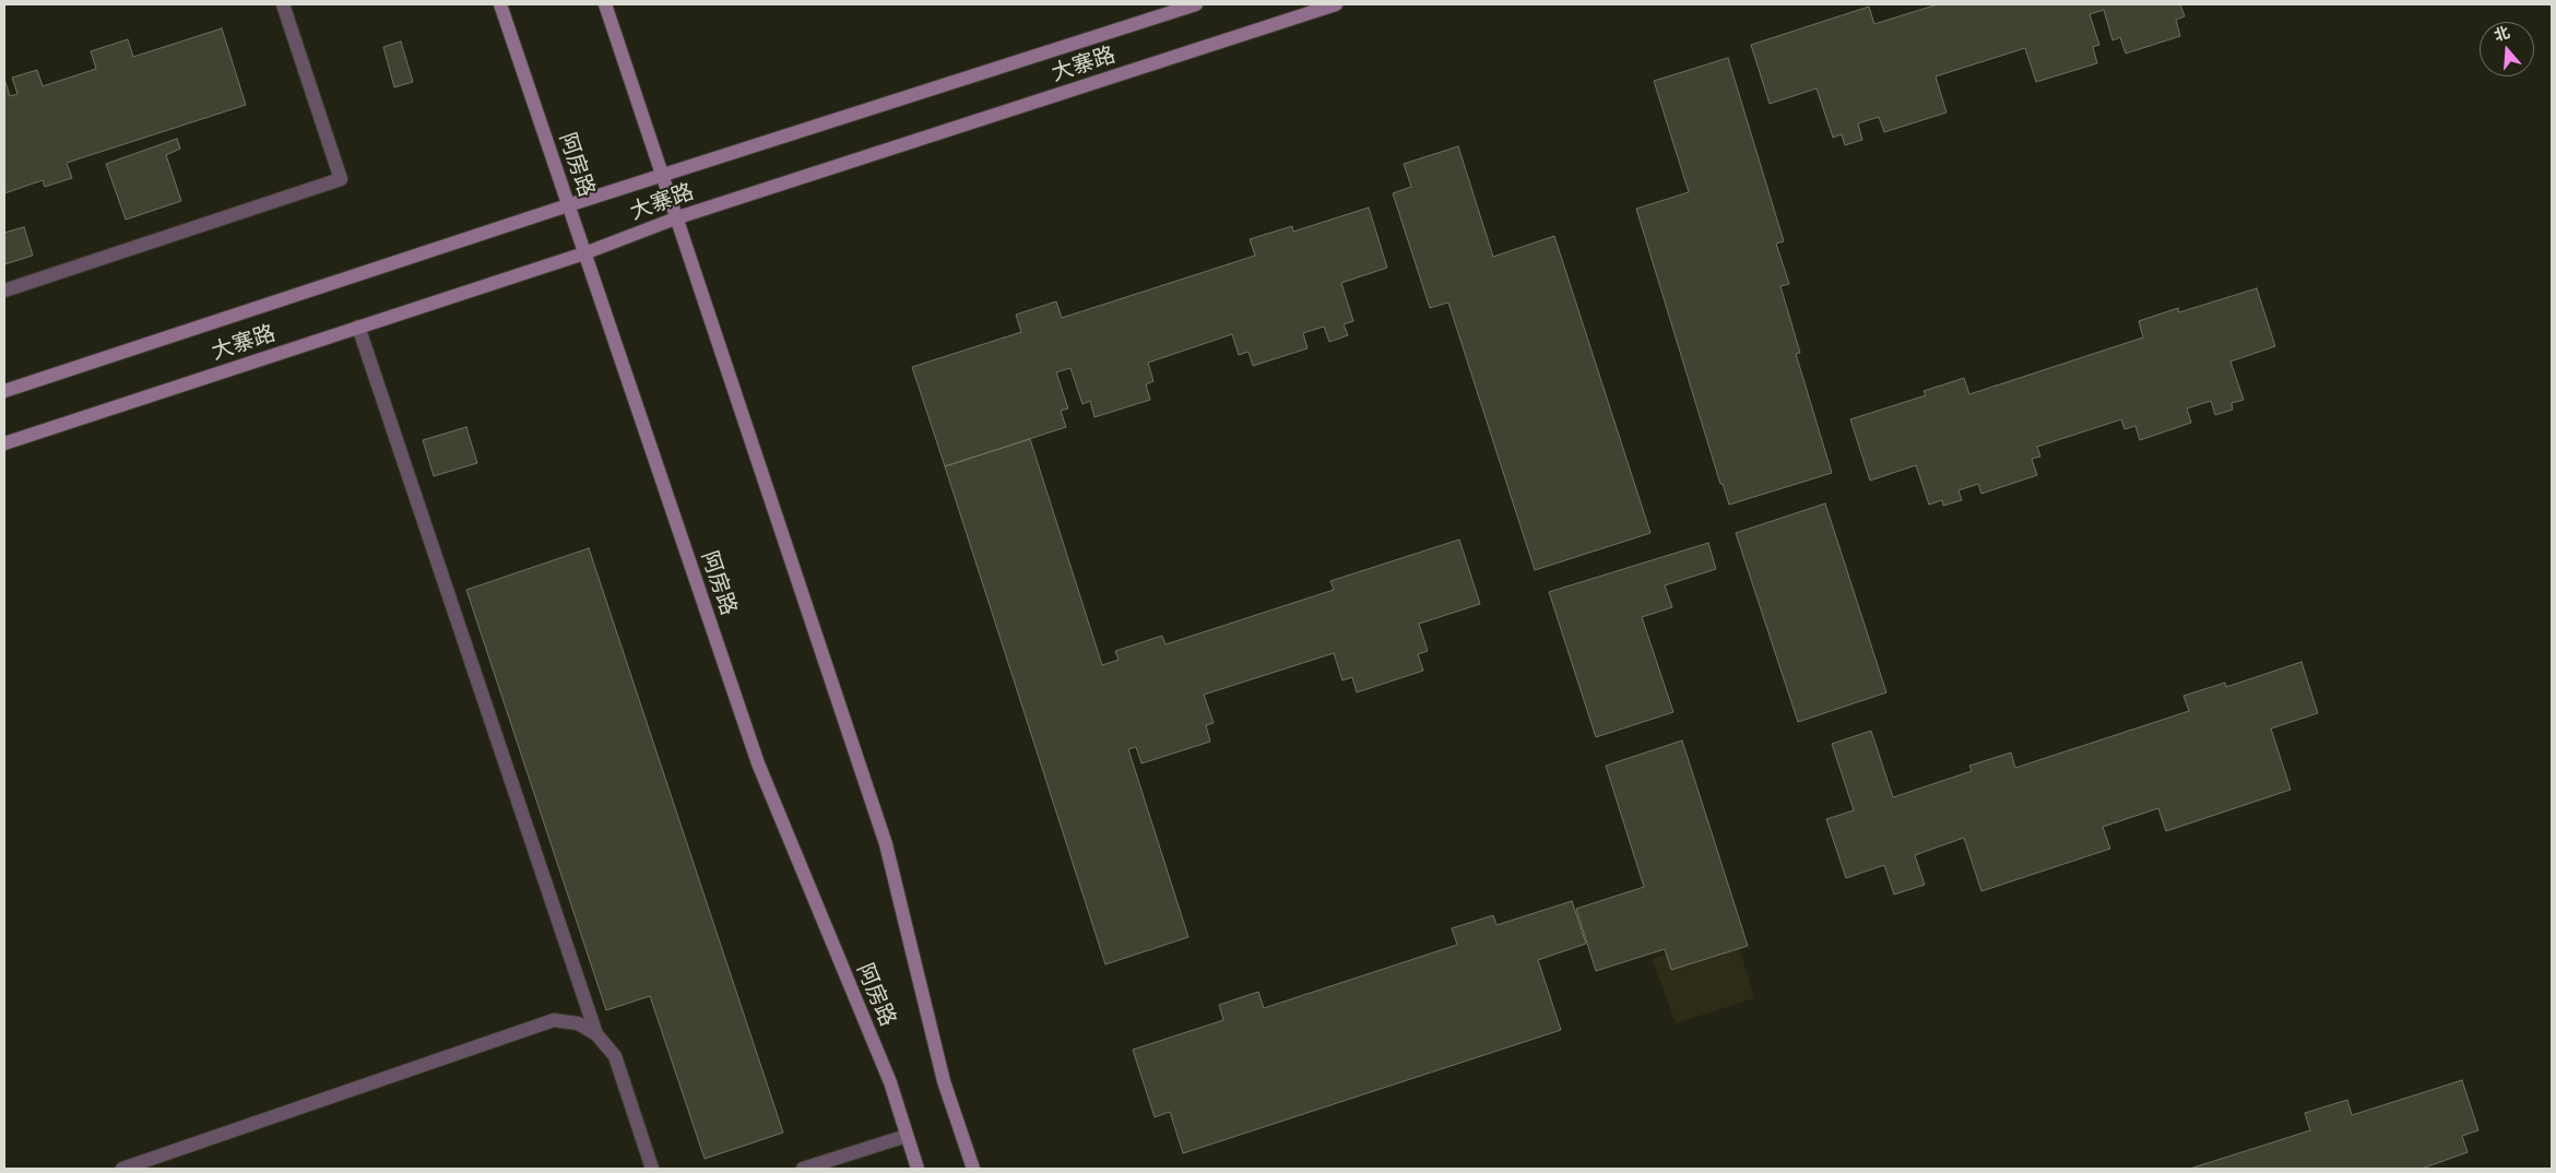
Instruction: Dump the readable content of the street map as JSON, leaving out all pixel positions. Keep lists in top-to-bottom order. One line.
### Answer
{"streets":{"main road":["大寨路","阿房路"]},"crossings":[["大寨路","阿房路"]],"north":"top"}
